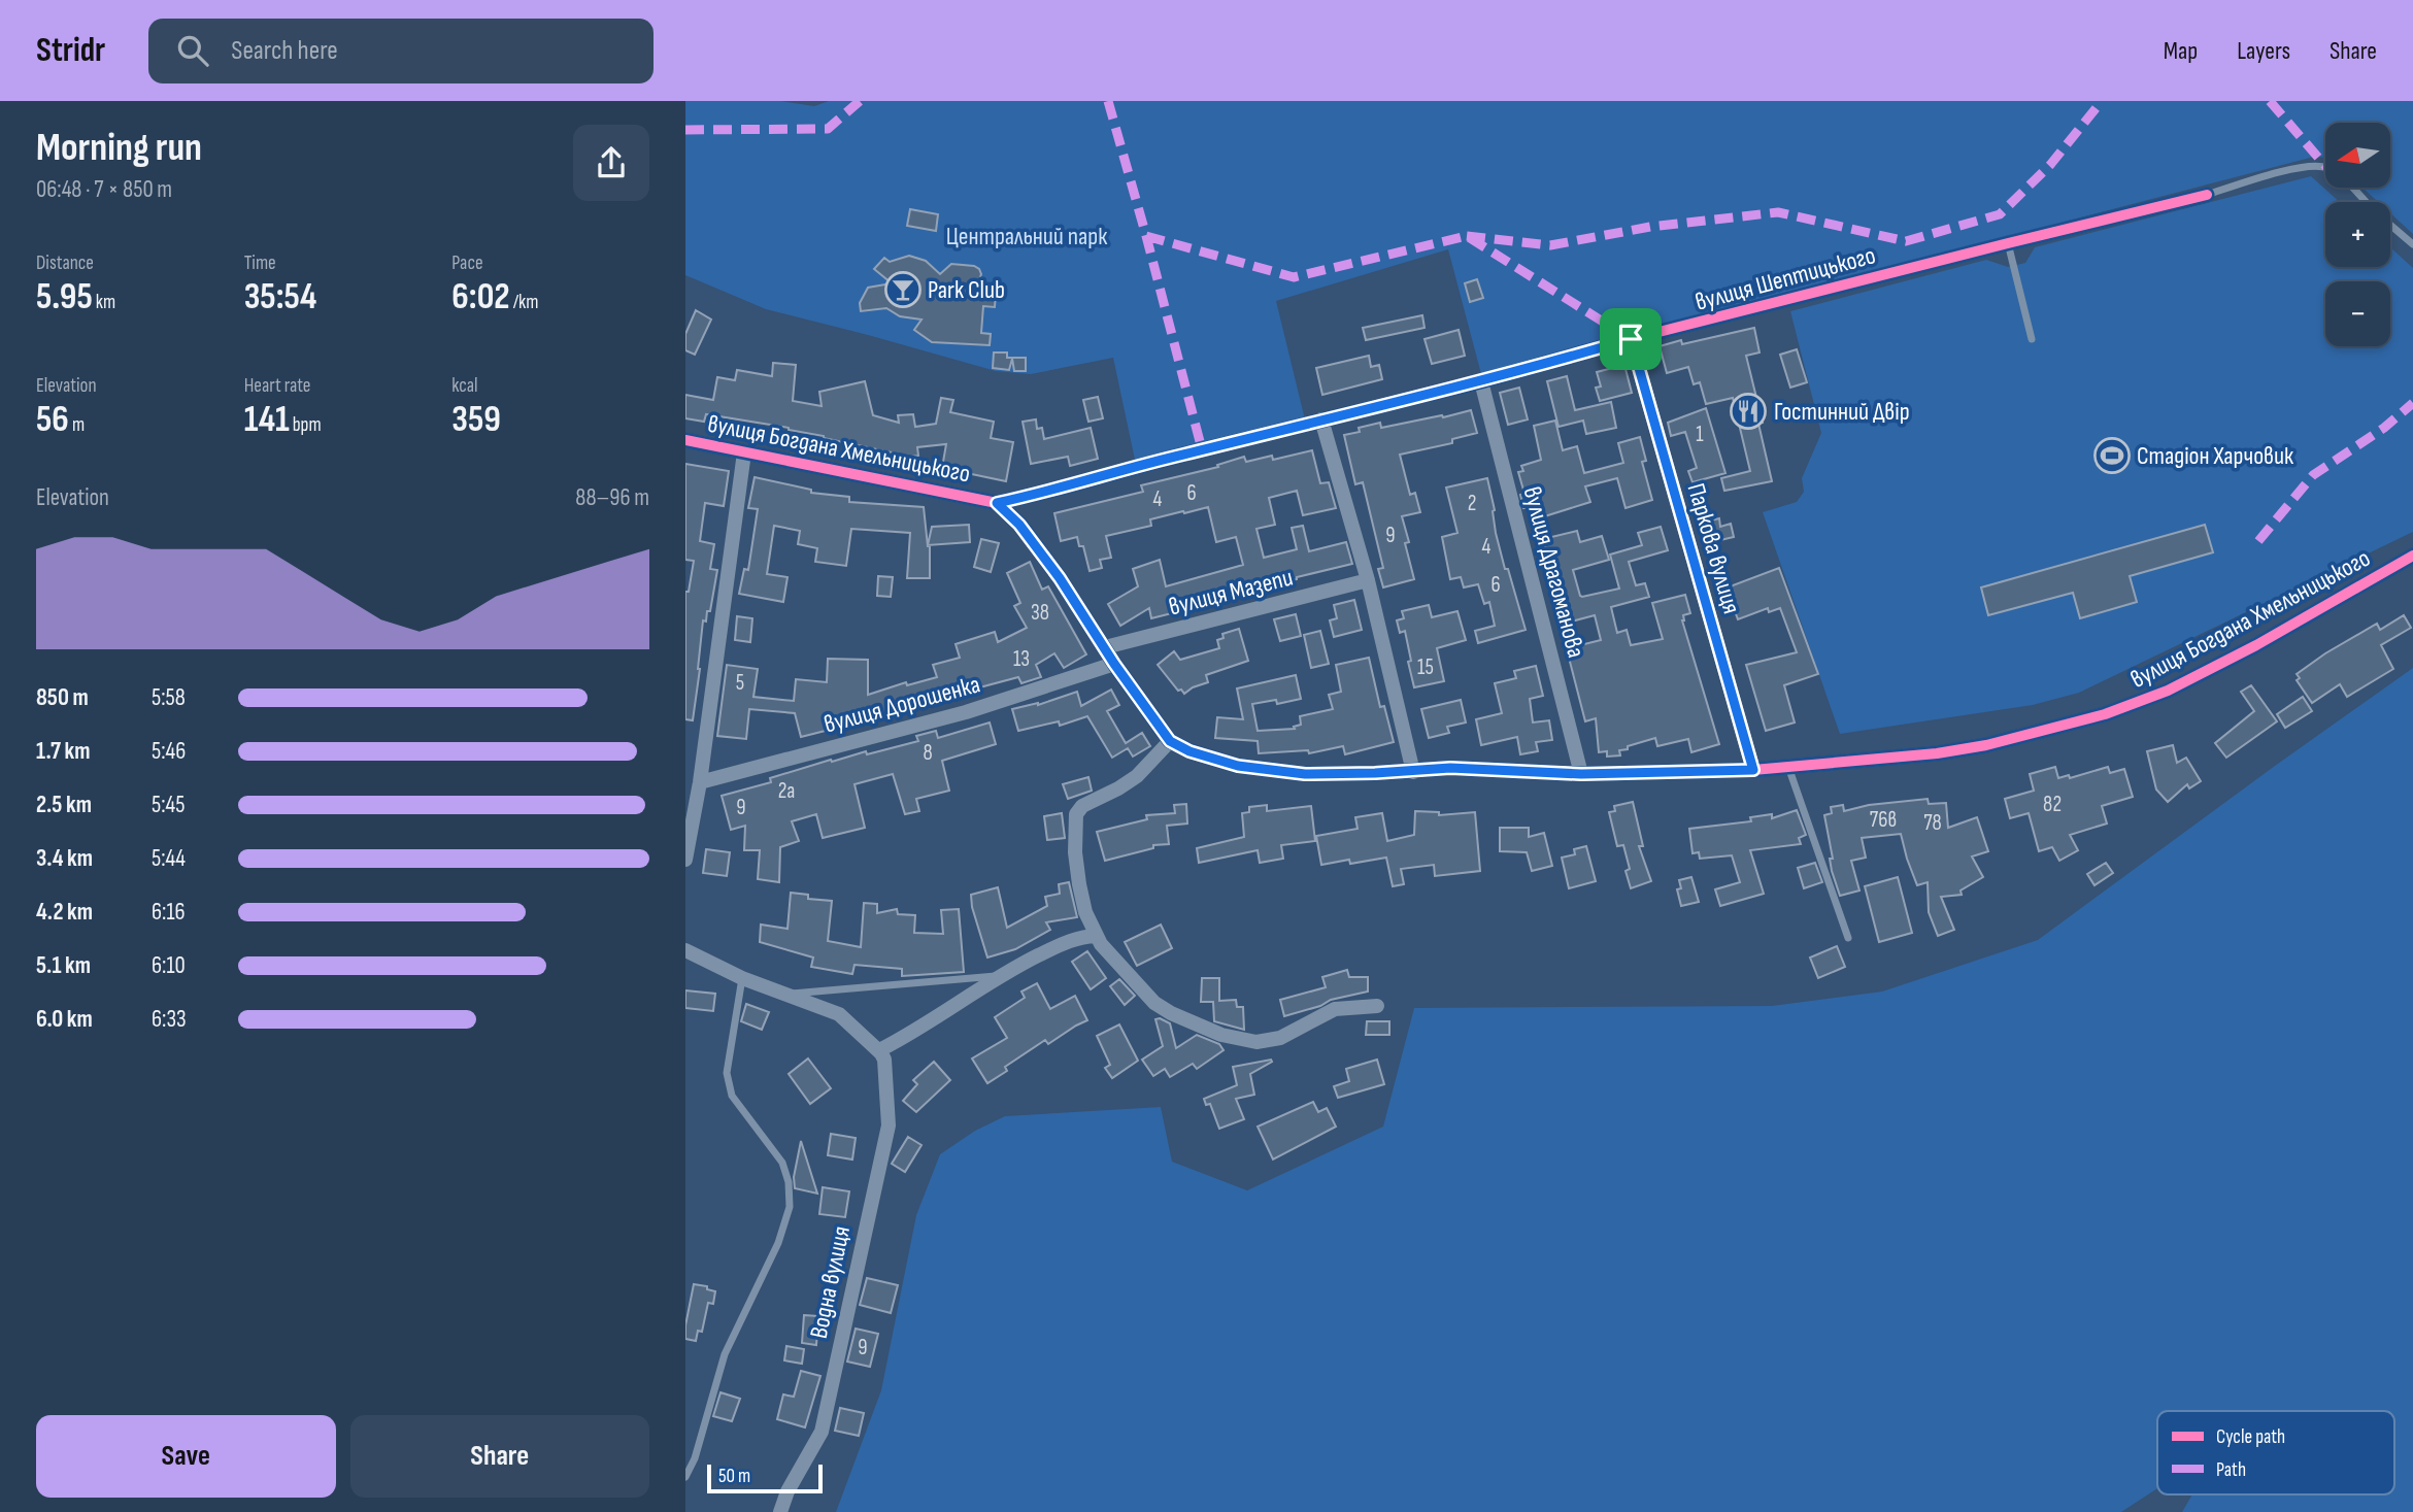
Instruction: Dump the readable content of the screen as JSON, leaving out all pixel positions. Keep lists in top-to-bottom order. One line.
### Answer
{"streets":{"street":["вулиця Шептицького","вулиця Богдана Хмельницького","Паркова вулиця","вулиця Драгоманова","вулиця Мазепи","вулиця Дорошенка","Водна вулиця"]},"crossings":[["вулиця Шептицького","вулиця Богдана Хмельницького"],["вулиця Шептицького","Паркова вулиця"],["вулиця Шептицького","вулиця Драгоманова"],["вулиця Богдана Хмельницького","Паркова вулиця"],["вулиця Богдана Хмельницького","вулиця Драгоманова"],["вулиця Богдана Хмельницького","вулиця Мазепи"],["вулиця Богдана Хмельницького","вулиця Дорошенка"]],"parks":["Центральний парк"],"places":{"bar":["Park Club"],"restaurant":["Гостинний Двір"],"sports":["Стадіон Харчовик"]},"house_numbers":["1","6","4","2","9","4","6","38","13","15","5","8","2а","82","9","76в","78","9"],"legend":["Cycle path","Path"],"scale_bar":"50 m","north":"left","page":{"header":"Stridr","search":"Search here","nav":["Map","Layers","Share"],"heading":["Morning run","06:48 · 7 × 850 m"],"map_buttons":["+","−"],"stats":[["Distance","5.95 km"],["Time","35:54"],["Pace","6:02 /km"],["Elevation","56 m"],["Heart rate","141 bpm"],["kcal","359"]],"chart":["Elevation","88–96 m"],"list":[{"name":"850 m","note":"5:58"},{"name":"1.7 km","note":"5:46"},{"name":"2.5 km","note":"5:45"},{"name":"3.4 km","note":"5:44"},{"name":"4.2 km","note":"6:16"},{"name":"5.1 km","note":"6:10"},{"name":"6.0 km","note":"6:33"}],"buttons":["Save","Share"],"scale":"50 m"}}
